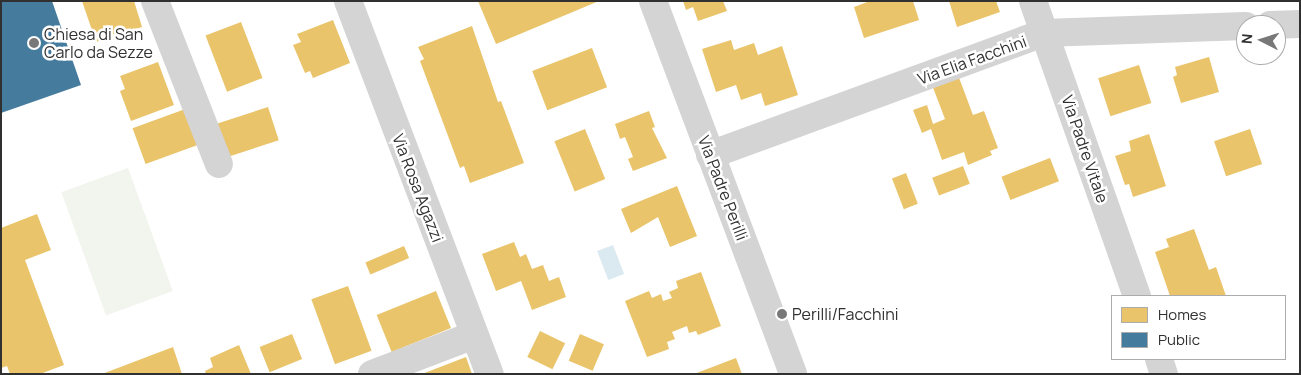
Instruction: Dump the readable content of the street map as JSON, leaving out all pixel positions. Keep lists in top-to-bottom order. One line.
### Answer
{"streets":{"street":["Via Elia Facchini","Via Padre Vitale","Via Rosa Agazzi","Via Padre Perilli"]},"crossings":[["Via Elia Facchini","Via Padre Vitale"],["Via Elia Facchini","Via Padre Perilli"]],"places":["Chiesa di San Carlo da Sezze","Perilli/Facchini"],"legend":["Homes","Public"],"north":"left"}
